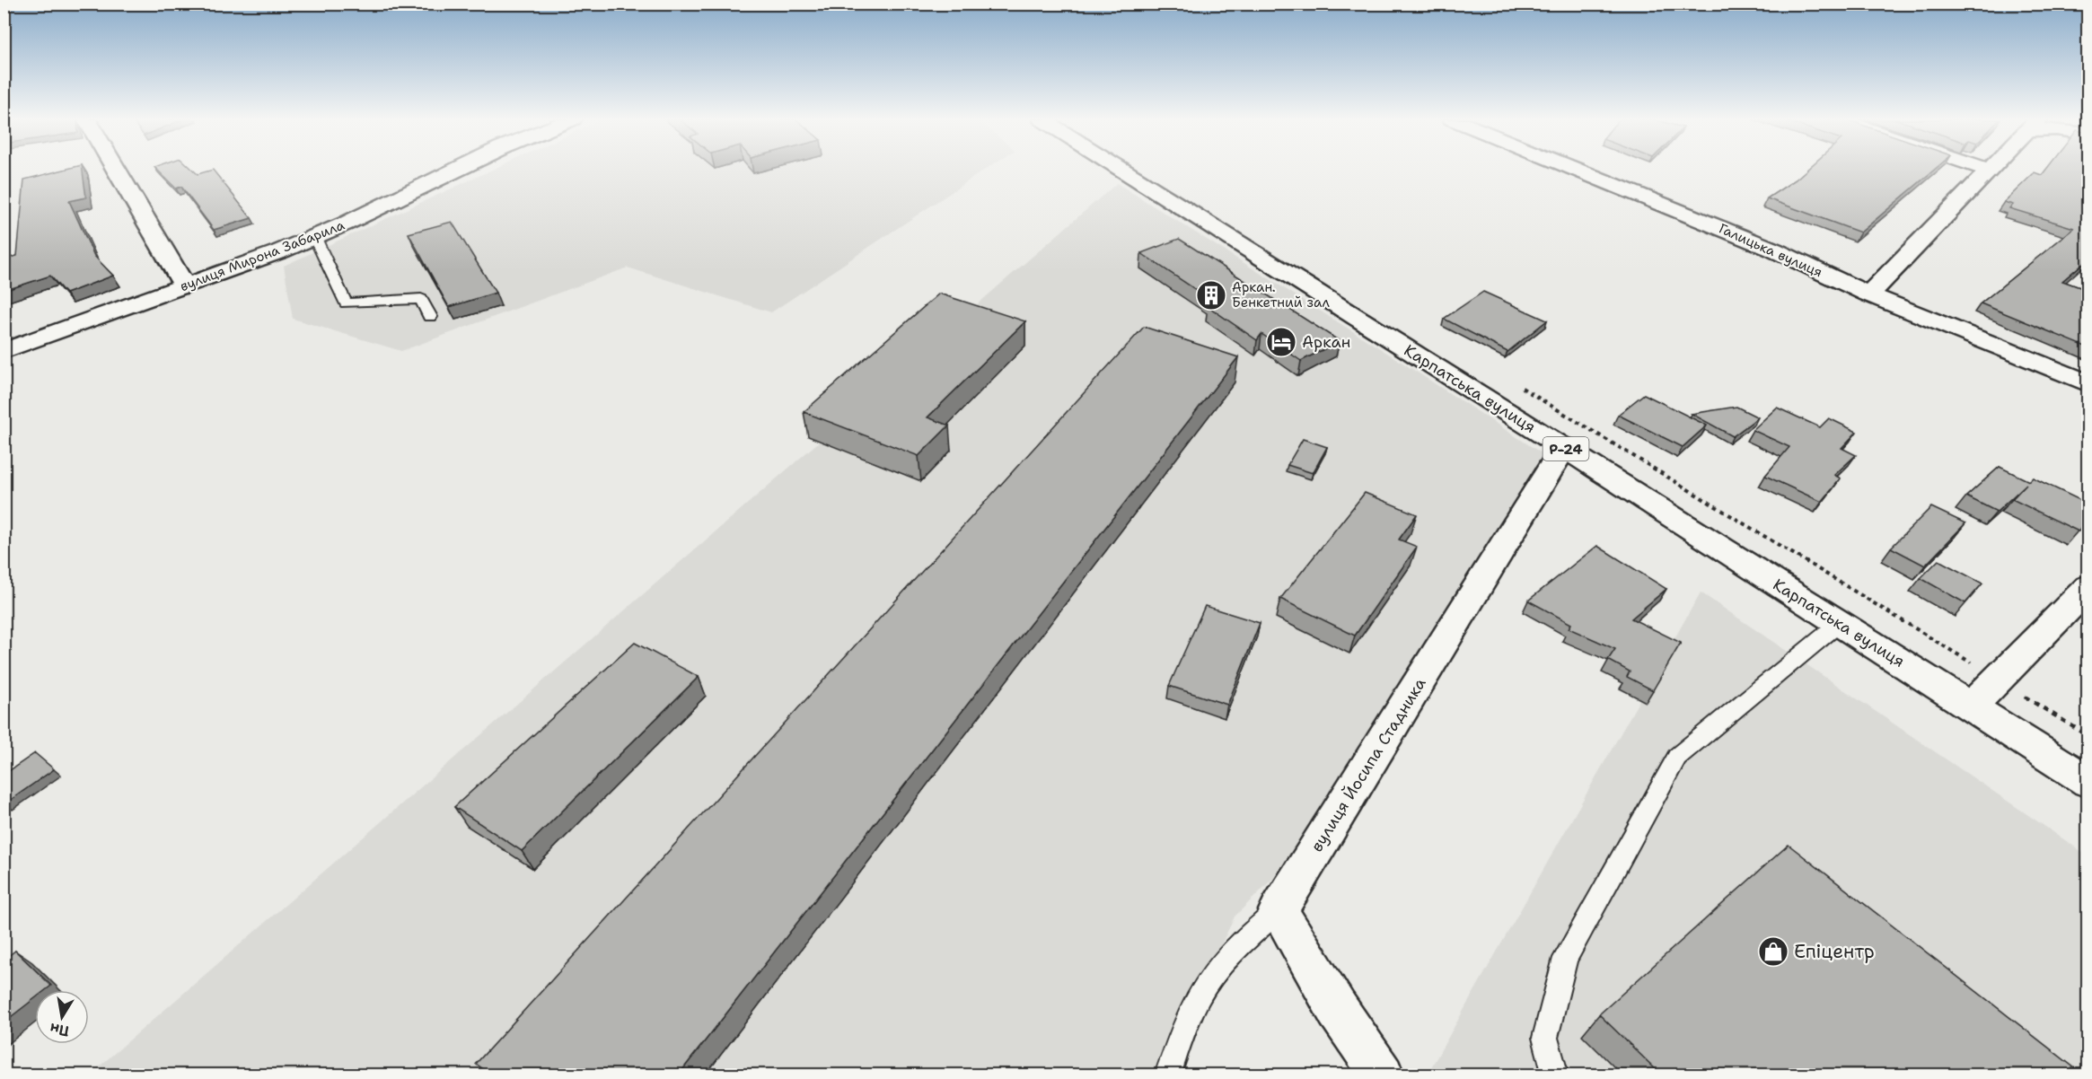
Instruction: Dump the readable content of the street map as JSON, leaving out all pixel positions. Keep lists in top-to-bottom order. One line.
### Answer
{"streets":{"street":["Галицька вулиця","вулиця Мирона Забарила","Карпатська вулиця","Р-24","вулиця Йосипа Стадника"]},"crossings":[["Карпатська вулиця","вулиця Йосипа Стадника"]],"places":{"building":["Аркан. Бенкетний зал"],"hotel":["Аркан"],"shop":["Епіцентр"]},"north":"bottom"}
